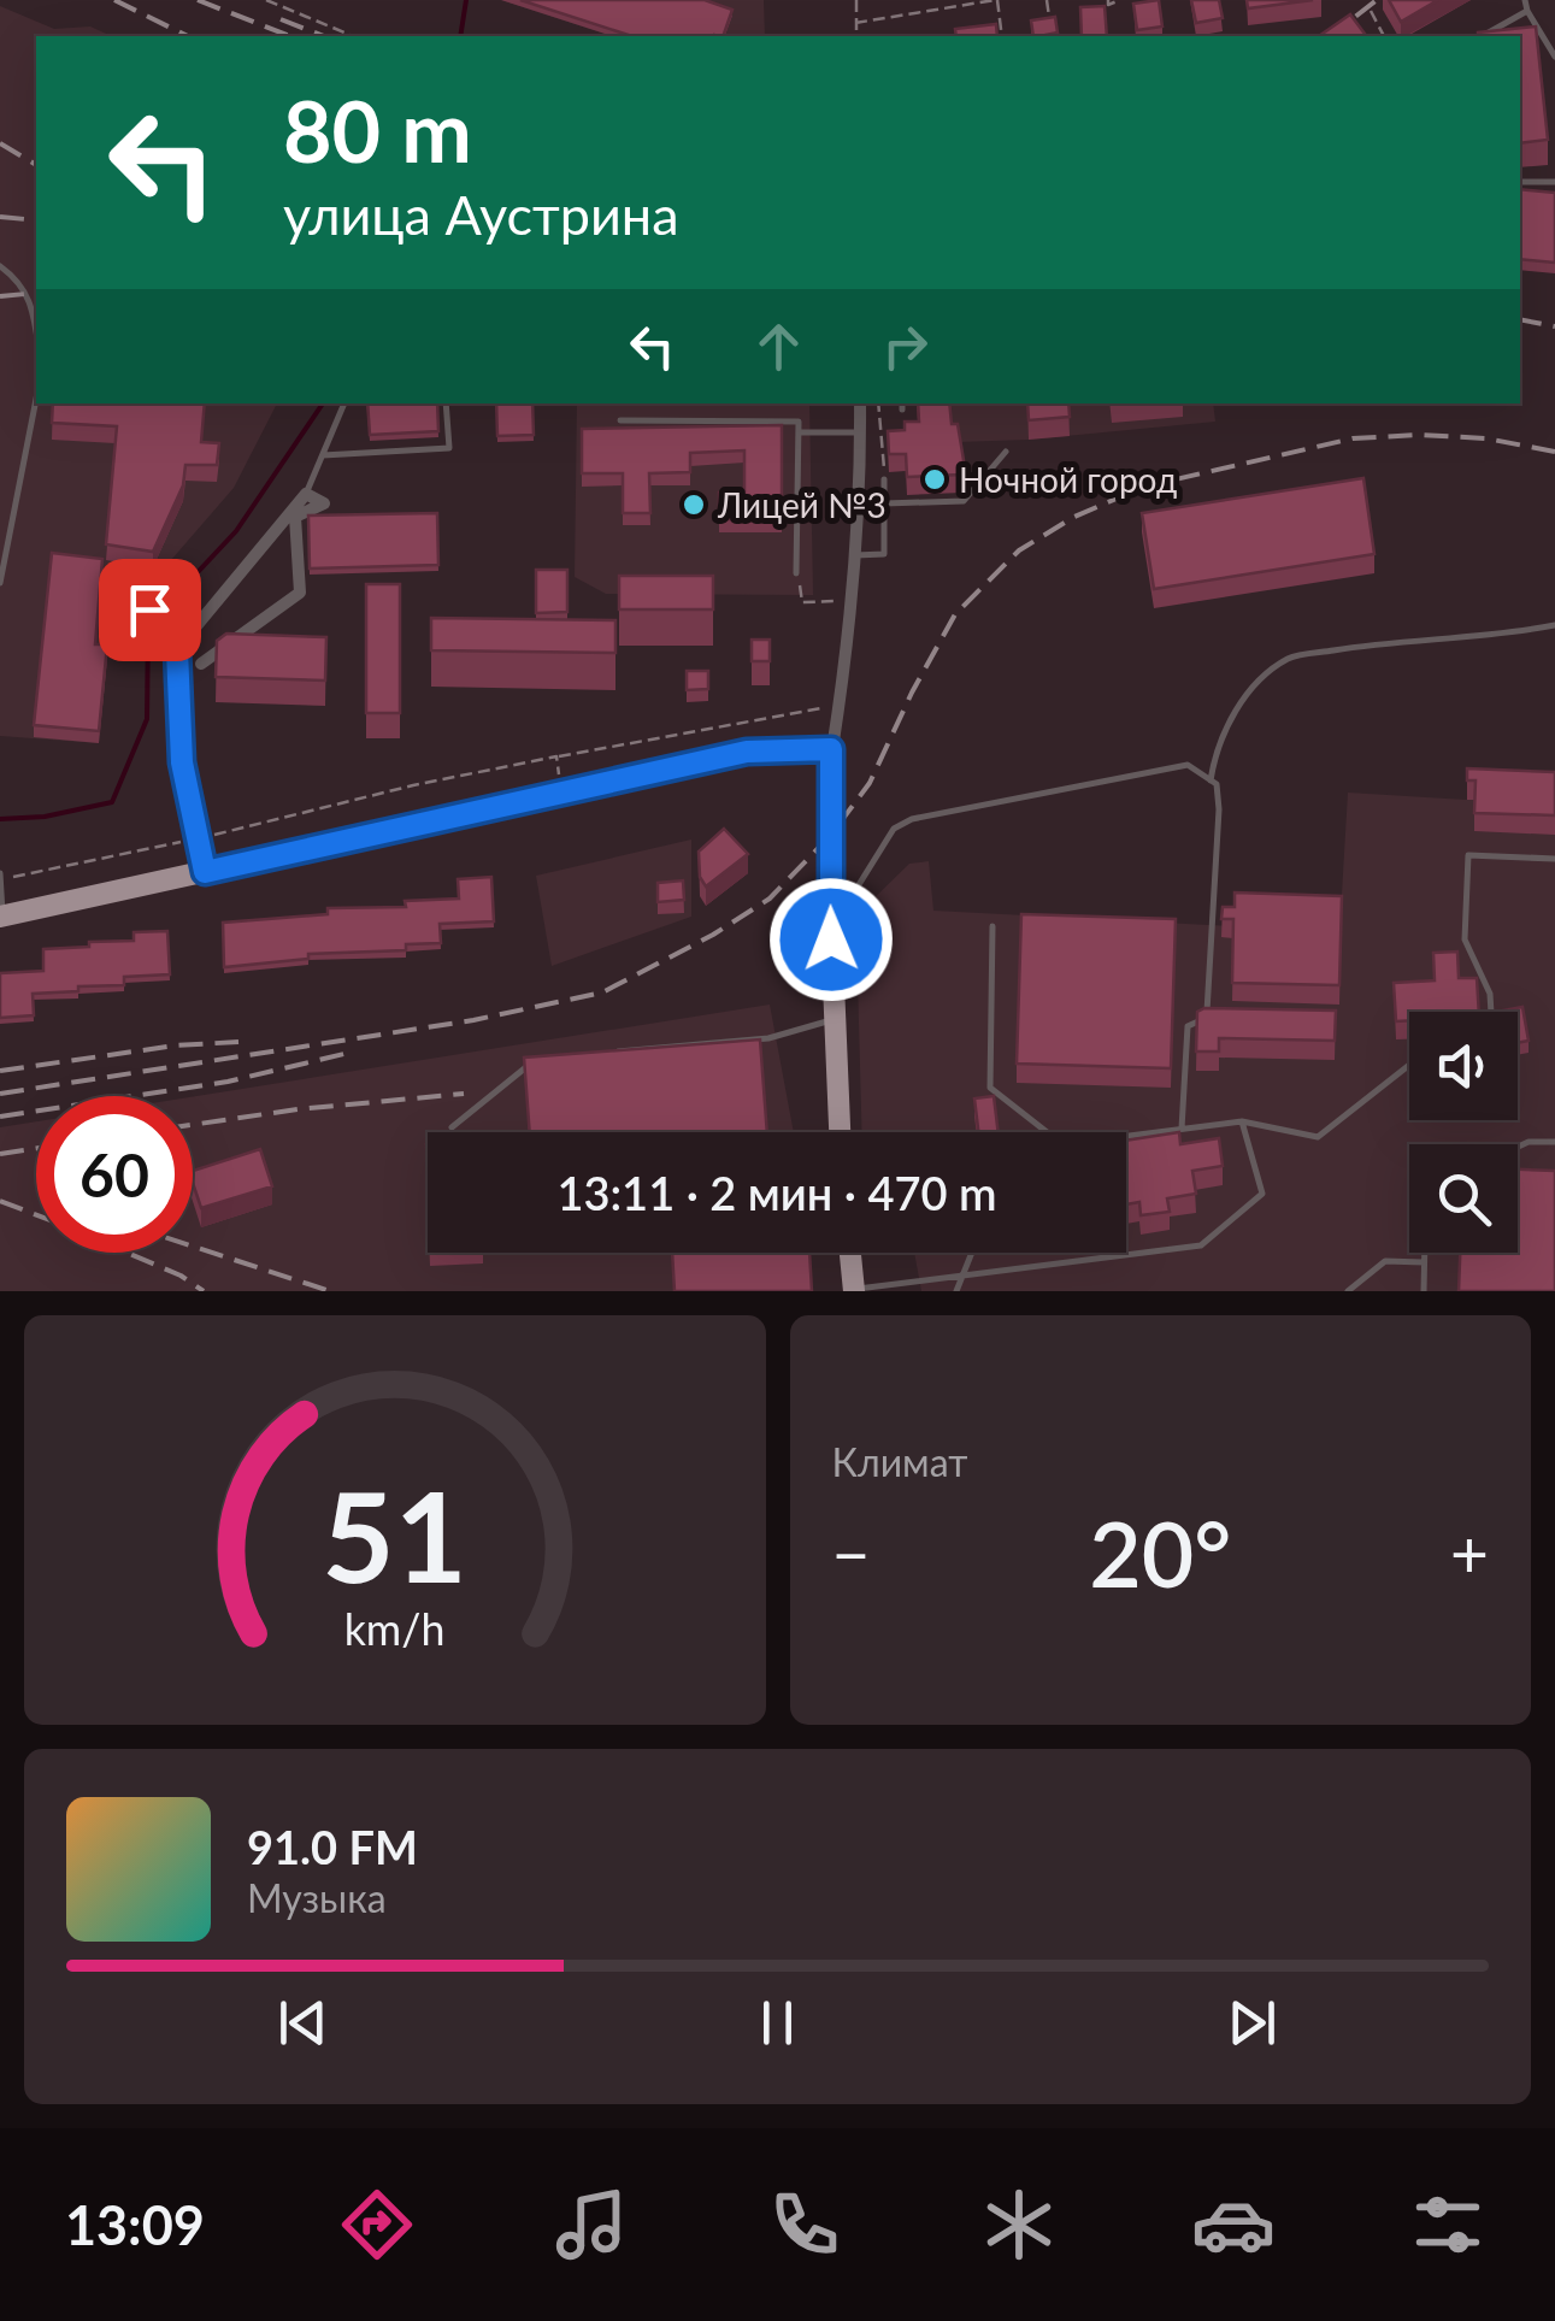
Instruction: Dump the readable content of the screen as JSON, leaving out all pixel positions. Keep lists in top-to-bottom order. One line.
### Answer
{"places":["Ночной город","Лицей №3"],"page":{"turn":["80 m","улица Аустрина"],"limit":"60","trip":"13:11 · 2 мин · 470 m","tile":"Климат","heat":["−","20°","+"],"song":["91.0 FM","Музыка"],"tabs":"13:09","gauge":["51","km/h"]}}
